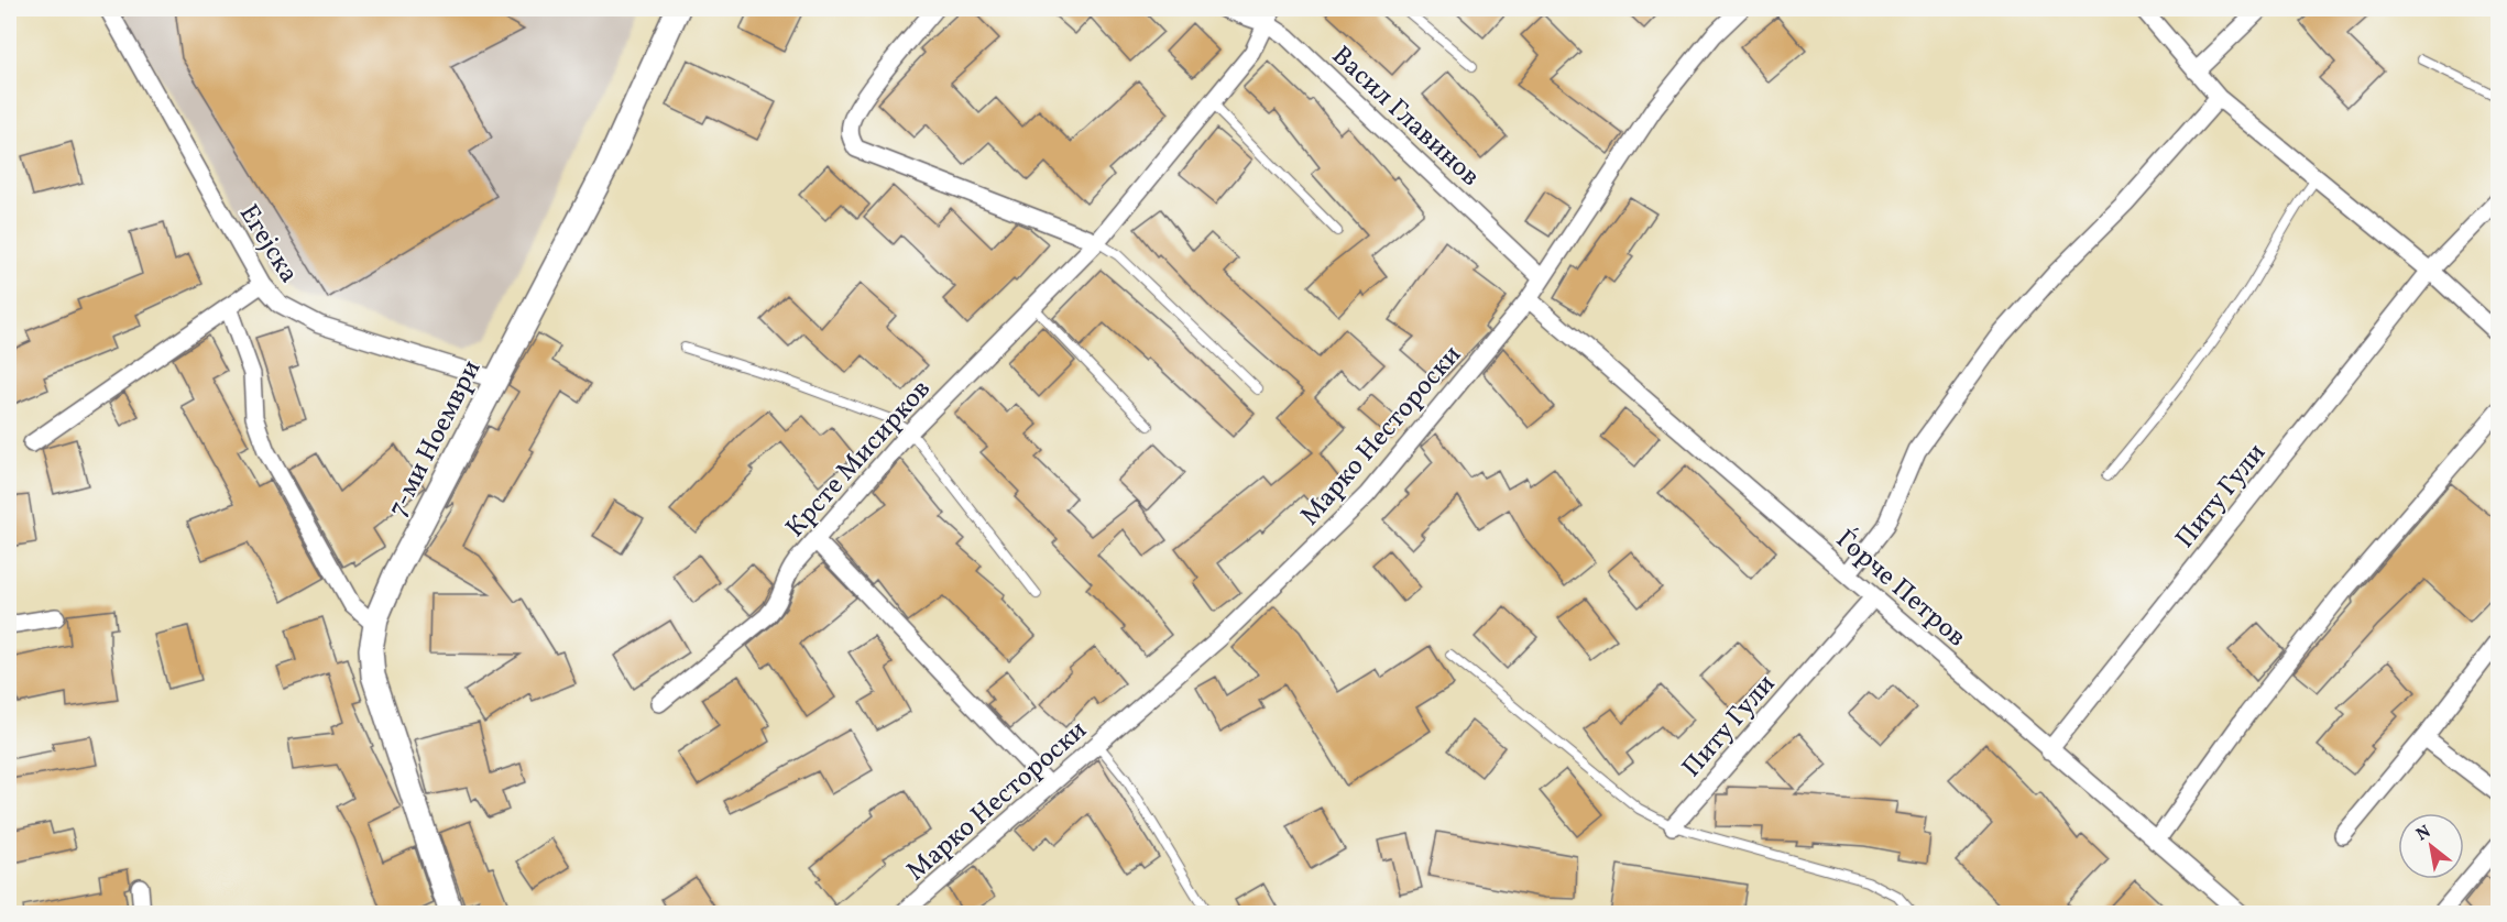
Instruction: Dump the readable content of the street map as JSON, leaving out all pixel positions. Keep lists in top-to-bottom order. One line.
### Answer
{"streets":{"street":["Васил Главинов","Егејска","Марко Нестороски","7-ми Ноември","Крсте Мисирков","Питу Гули","Ѓорче Петров"]},"crossings":[["Васил Главинов","Марко Нестороски"],["Васил Главинов","Крсте Мисирков"],["Егејска","7-ми Ноември"],["Марко Нестороски","Ѓорче Петров"],["Питу Гули","Ѓорче Петров"]],"north":"top left"}
